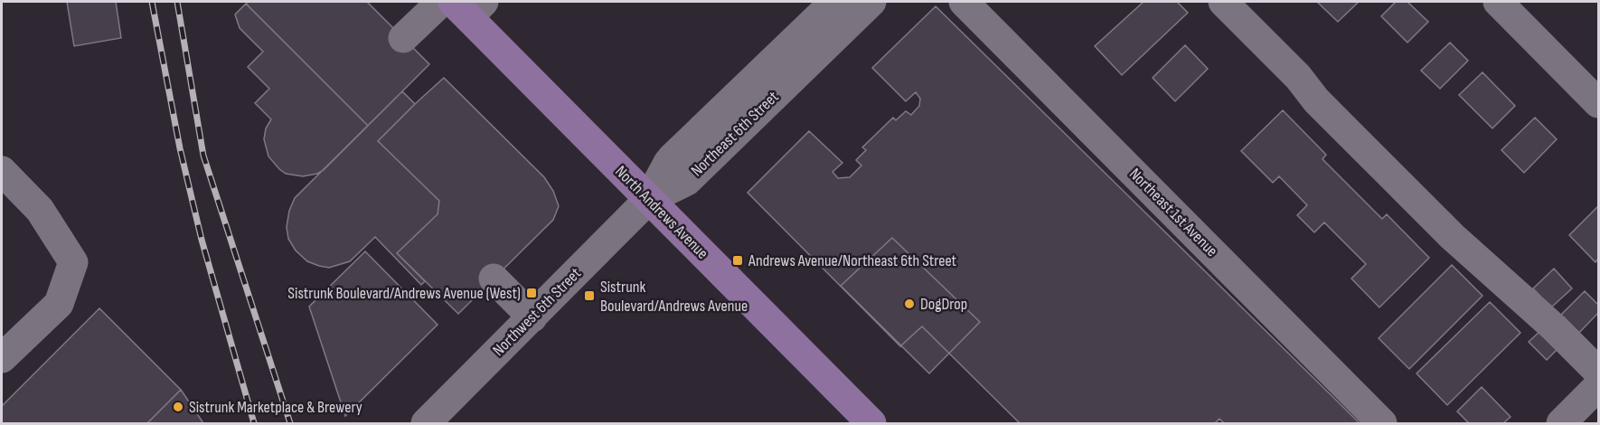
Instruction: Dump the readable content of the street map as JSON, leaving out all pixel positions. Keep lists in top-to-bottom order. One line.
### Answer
{"streets":{"main road":["North Andrews Avenue"],"street":["Northeast 6th Street","Northeast 1st Avenue","Northwest 6th Street"]},"crossings":[["Northeast 6th Street","North Andrews Avenue"],["Northeast 6th Street","Northwest 6th Street"],["North Andrews Avenue","Northwest 6th Street"]],"places":{"transit":["Andrews Avenue/Northeast 6th Street","Sistrunk Boulevard/Andrews Avenue (West)","Sistrunk Boulevard/Andrews Avenue"],"other":["DogDrop","Sistrunk Marketplace & Brewery"]}}
